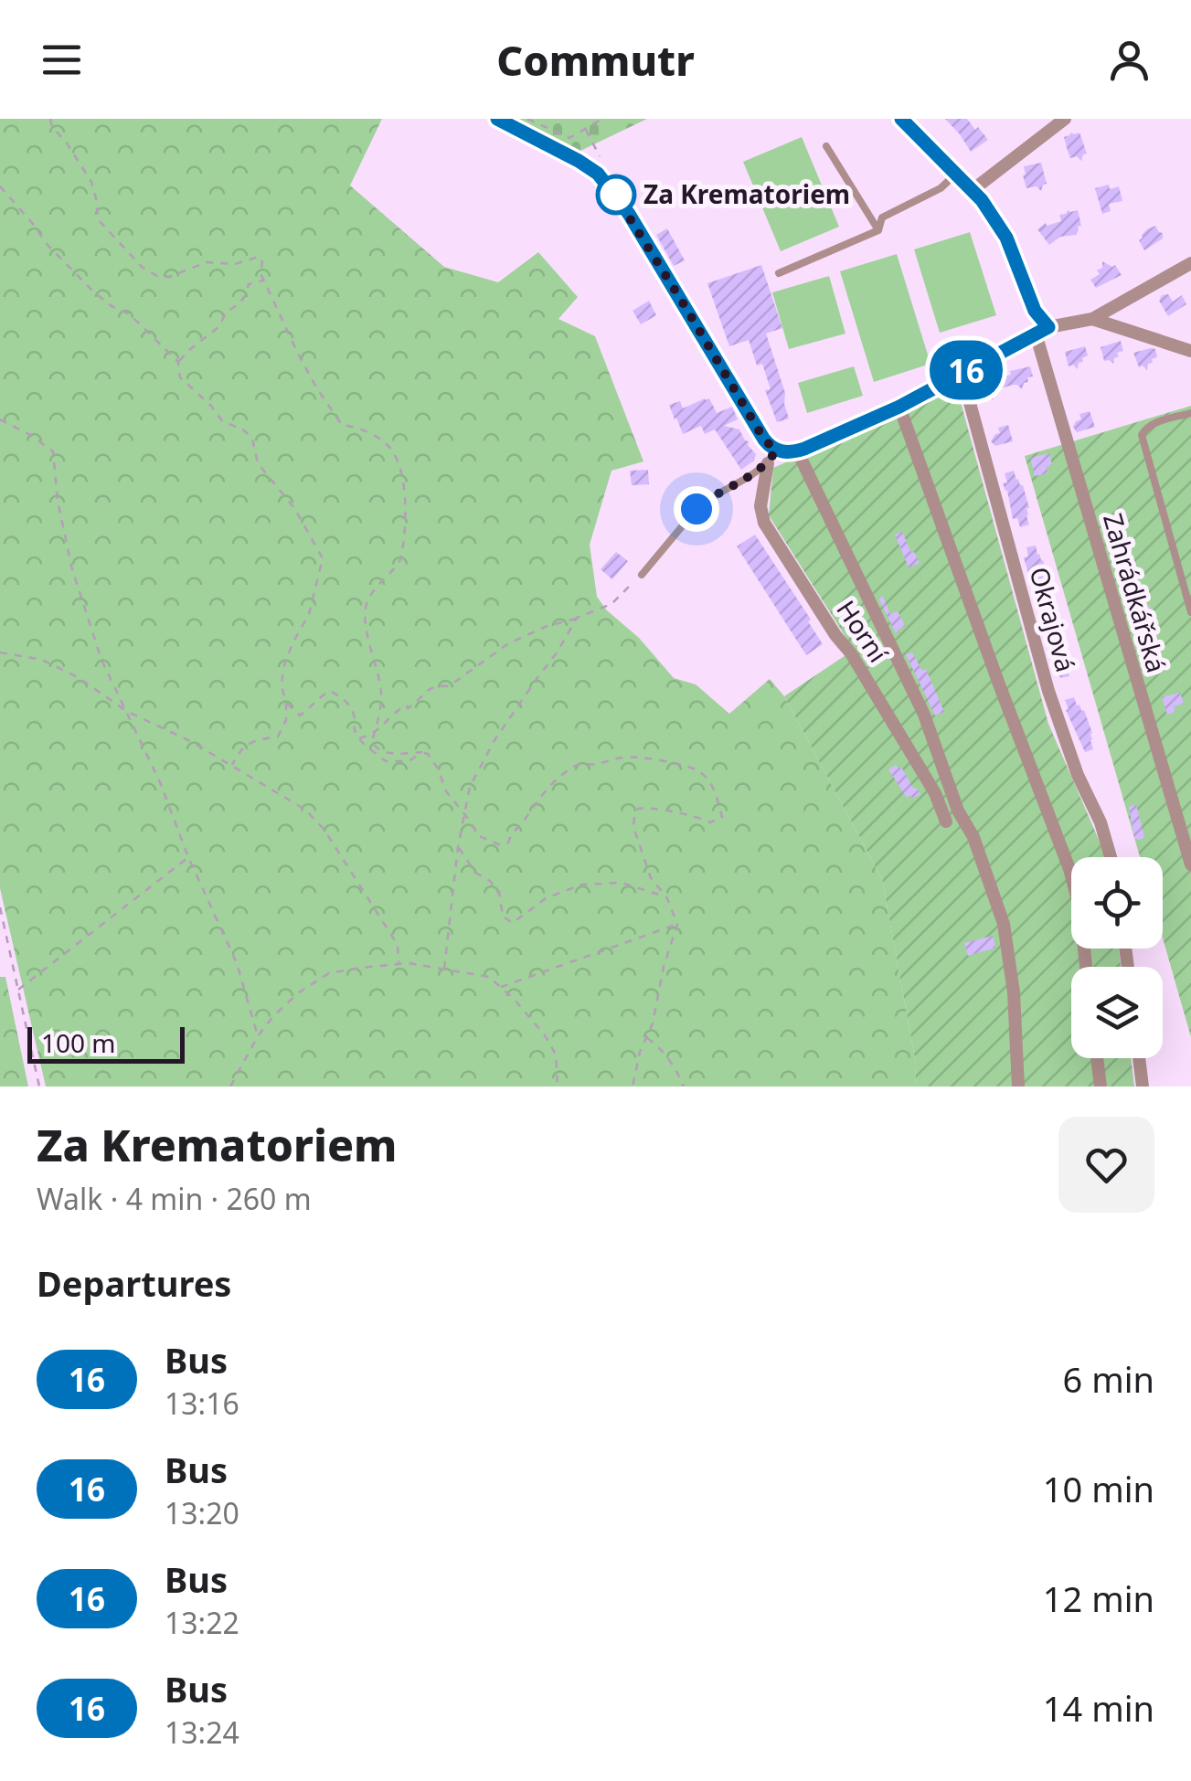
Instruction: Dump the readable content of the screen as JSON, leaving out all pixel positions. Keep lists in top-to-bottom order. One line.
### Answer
{"streets":{"street":["Zahrádkářská","Okrajová","Horní"]},"places":["Za Krematoriem"],"lines":["bus line 16"],"scale_bar":"100 m","page":{"header":"Commutr","on_map":"16","scale":"100 m","heading":[["Za Krematoriem","Walk · 4 min · 260 m"],"Departures"],"list":[{"mark":"16","name":"Bus","note":"13:16","value":"6 min"},{"mark":"16","name":"Bus","note":"13:20","value":"10 min"},{"mark":"16","name":"Bus","note":"13:22","value":"12 min"},{"mark":"16","name":"Bus","note":"13:24","value":"14 min"}]}}
